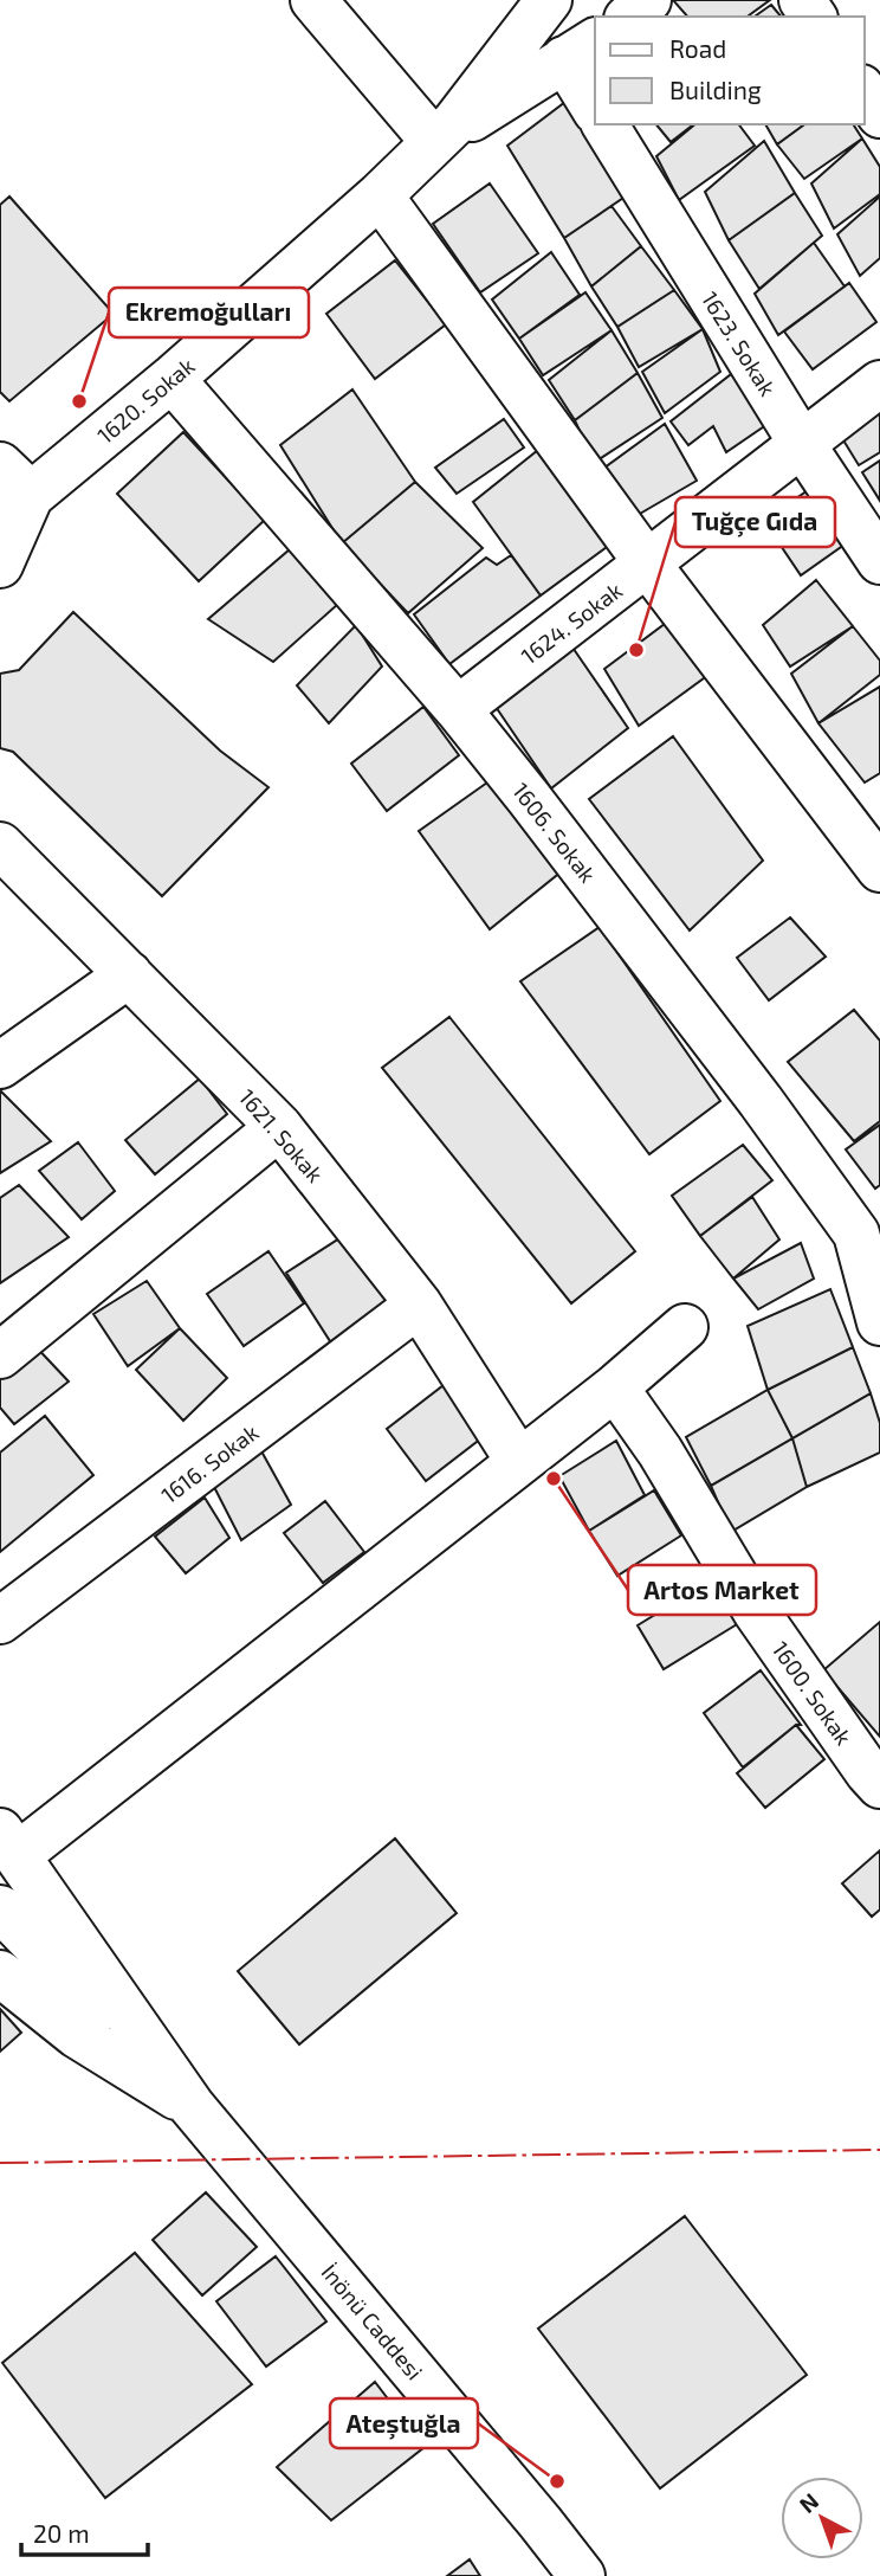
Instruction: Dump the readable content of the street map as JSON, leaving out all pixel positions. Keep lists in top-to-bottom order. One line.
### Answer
{"streets":{"street":["1623. Sokak","1620. Sokak","1624. Sokak","1606. Sokak","1621. Sokak","1616. Sokak","1600. Sokak","İnönü Caddesi"]},"crossings":[["1623. Sokak","1624. Sokak"],["1620. Sokak","1606. Sokak"],["1624. Sokak","1606. Sokak"],["1621. Sokak","1616. Sokak"]],"places":["Ekremoğulları","Tuğçe Gıda","Artos Market","Ateştuğla"],"legend":["Road","Building"],"scale_bar":"20 m","north":"top left"}
